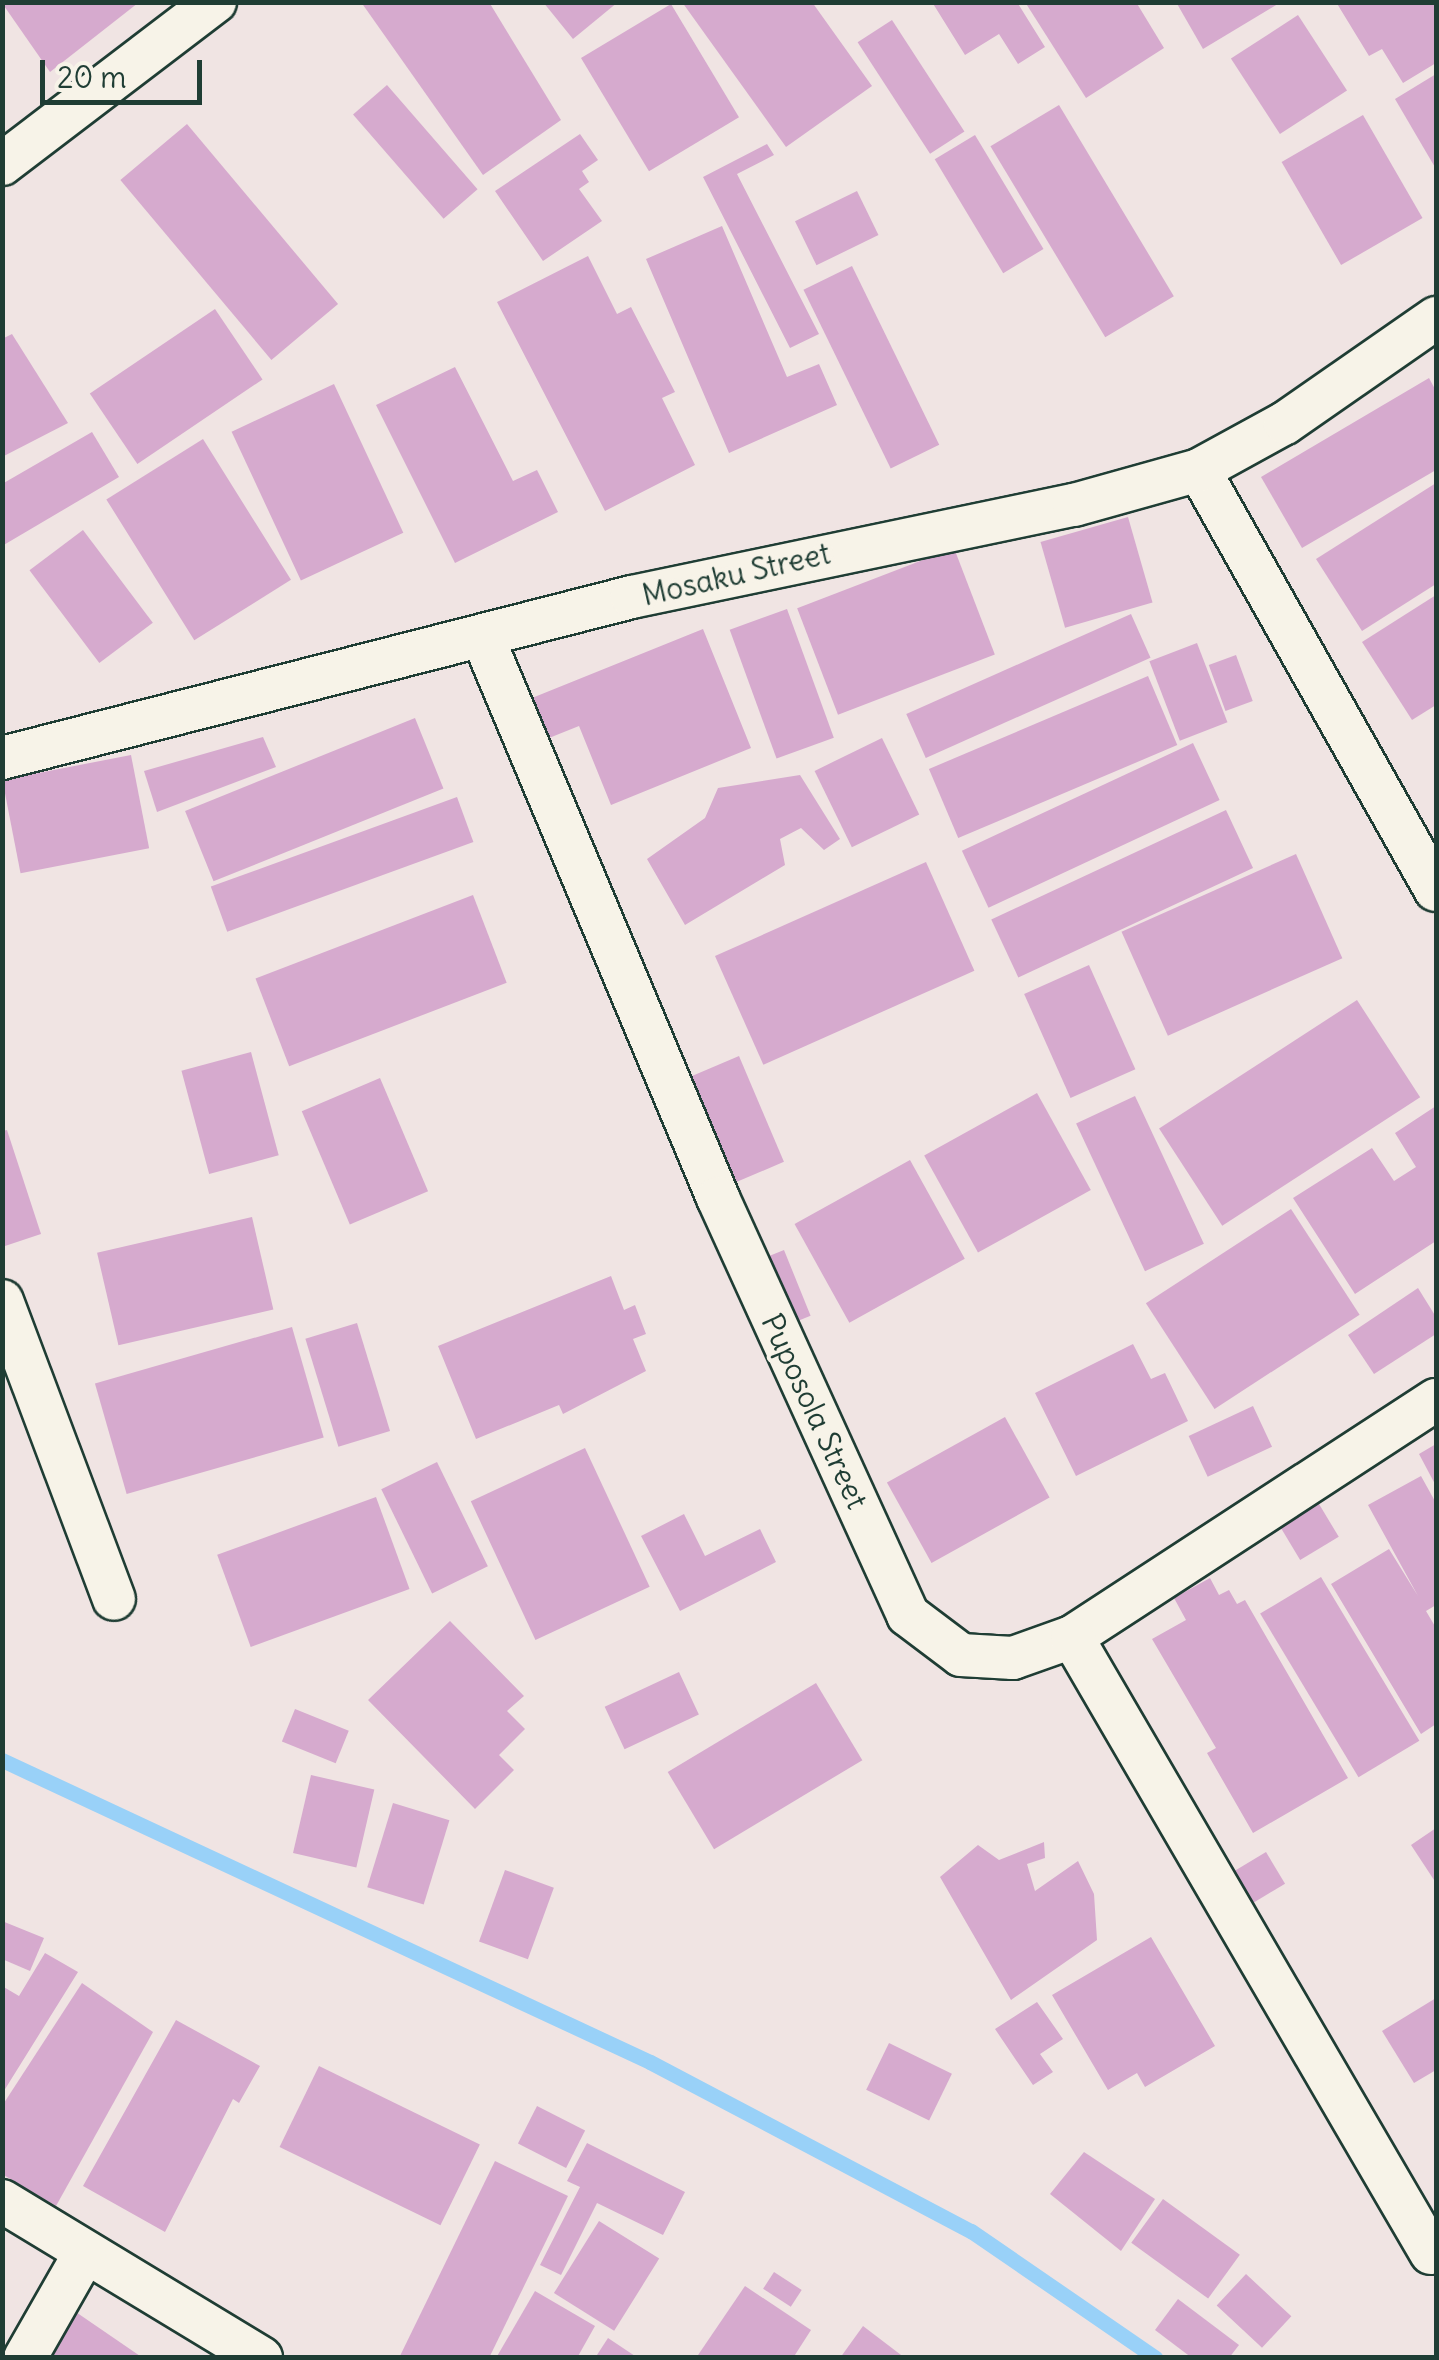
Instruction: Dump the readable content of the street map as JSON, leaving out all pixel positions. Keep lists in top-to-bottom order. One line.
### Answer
{"streets":{"street":["Mosaku Street","Puposola Street"]},"crossings":[["Mosaku Street","Puposola Street"]],"scale_bar":"20 m"}
